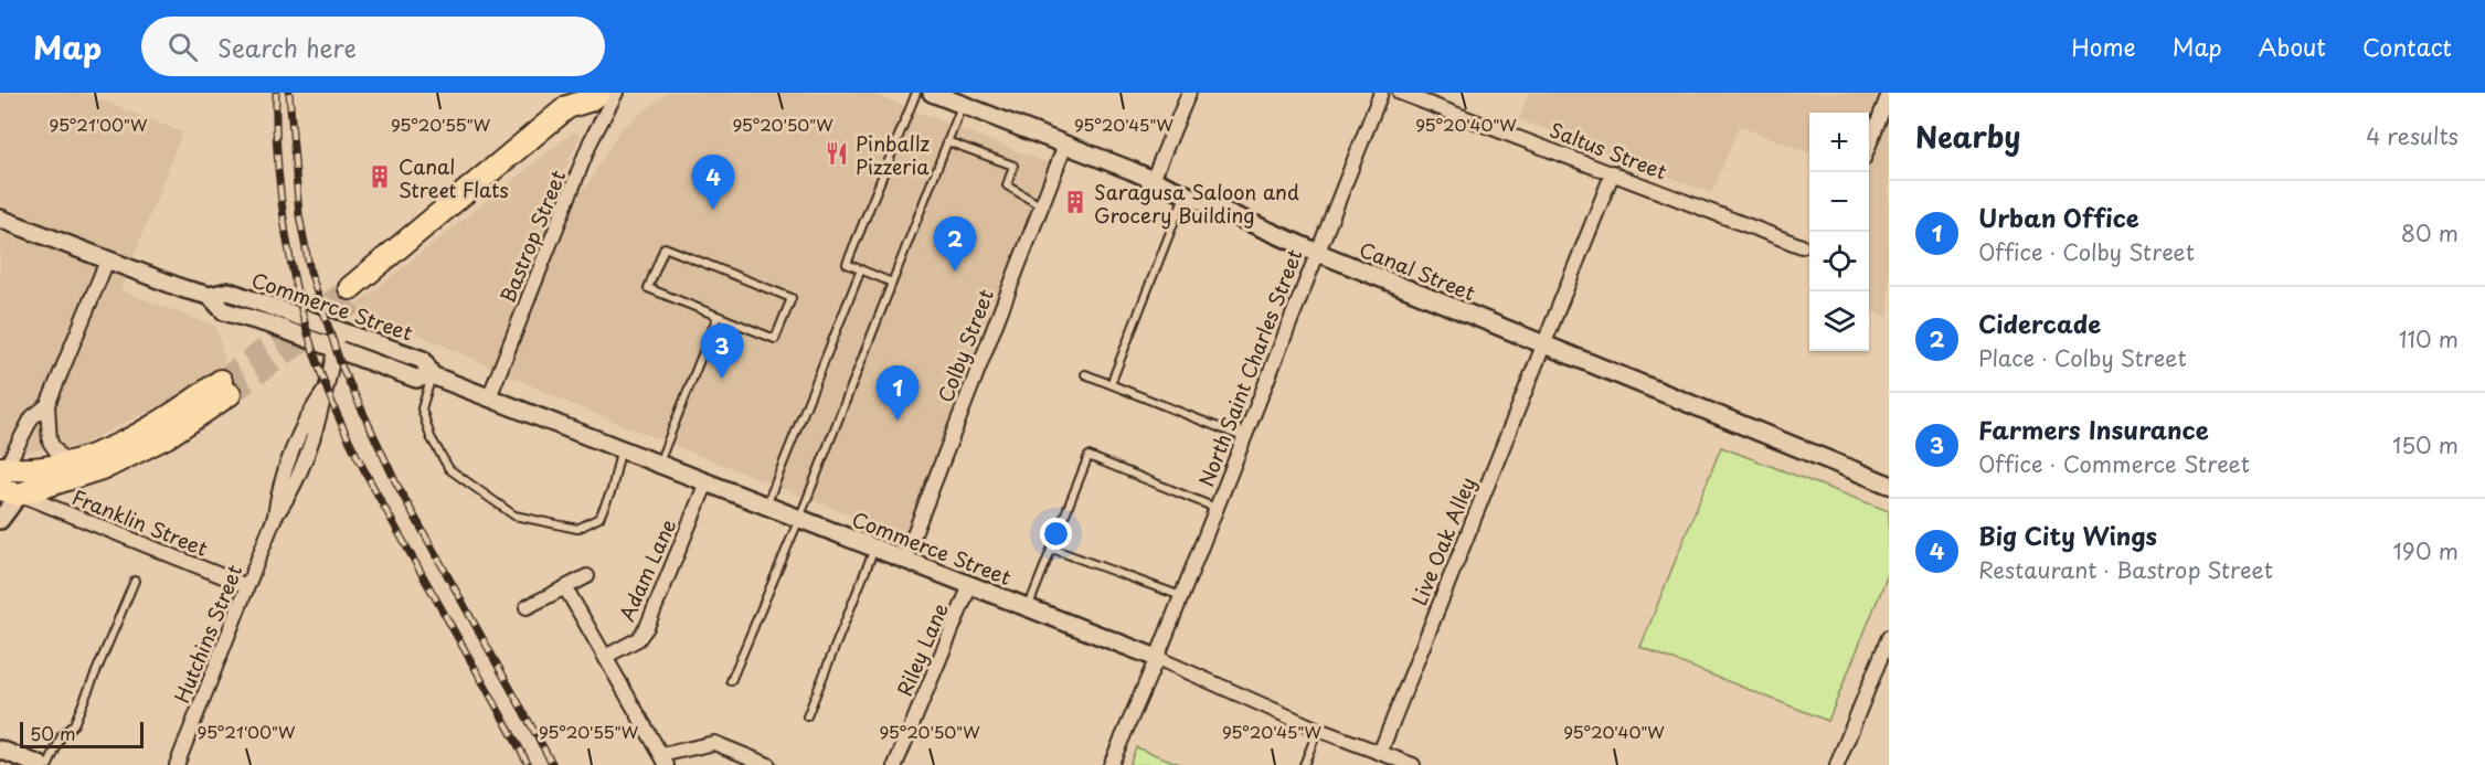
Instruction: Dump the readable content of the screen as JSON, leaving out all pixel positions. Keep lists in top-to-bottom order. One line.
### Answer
{"streets":{"street":["Saltus Street","Bastrop Street","Canal Street","Commerce Street","Colby Street","North Saint Charles Street","Franklin Street","Live Oak Alley","Adam Lane","Hutchins Street","Riley Lane"]},"crossings":[["Saltus Street","Live Oak Alley"],["Bastrop Street","Commerce Street"],["Canal Street","Colby Street"],["Canal Street","North Saint Charles Street"],["Canal Street","Live Oak Alley"],["Commerce Street","Colby Street"],["Commerce Street","North Saint Charles Street"],["Commerce Street","Live Oak Alley"],["Commerce Street","Adam Lane"],["Commerce Street","Hutchins Street"],["Commerce Street","Riley Lane"],["Franklin Street","Hutchins Street"]],"places":{"restaurant":["Pinballz Pizzeria"],"building":["Canal Street Flats","Saragusa Saloon and Grocery Building"]},"scale_bar":"50 m","page":{"header":"Map","search":"Search here","nav":["Home","Map","About","Contact"],"heading":["Nearby","4 results"],"map_buttons":["+","−"],"pins":["4","2","3","1"],"list":[{"mark":"1","name":"Urban Office","note":"Office · Colby Street","value":"80 m"},{"mark":"2","name":"Cidercade","note":"Place · Colby Street","value":"110 m"},{"mark":"3","name":"Farmers Insurance","note":"Office · Commerce Street","value":"150 m"},{"mark":"4","name":"Big City Wings","note":"Restaurant · Bastrop Street","value":"190 m"}],"scale":"50 m"},"coordinates":["95°21'00\"W","95°20'55\"W","95°20'50\"W","95°20'45\"W","95°20'40\"W"]}
